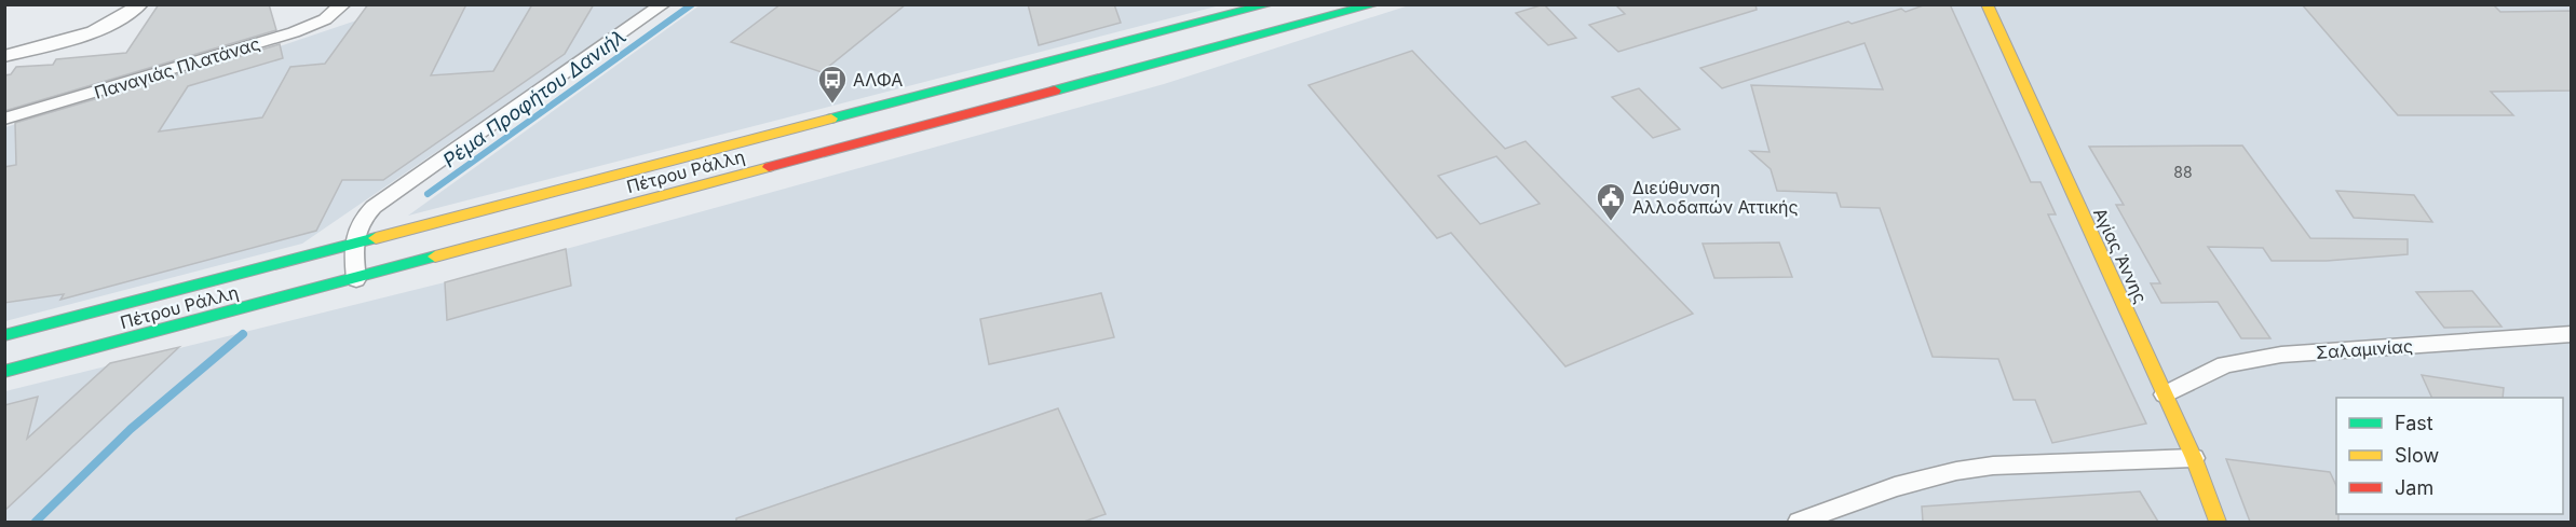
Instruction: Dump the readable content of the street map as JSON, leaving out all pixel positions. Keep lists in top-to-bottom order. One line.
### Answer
{"streets":{"main road":["Πέτρου Ράλλη","Αγίας Άννης"],"street":["Παναγιάς Πλατάνας","Σαλαμινίας"]},"crossings":[["Αγίας Άννης","Σαλαμινίας"]],"water":["Ρέμα Προφήτου Δανιήλ"],"places":{"bus stop":["ΑΛΦΑ"],"public building":["Διεύθυνση Αλλοδαπών Αττικής"]},"house_numbers":["88"],"legend":["Fast","Slow","Jam"]}
